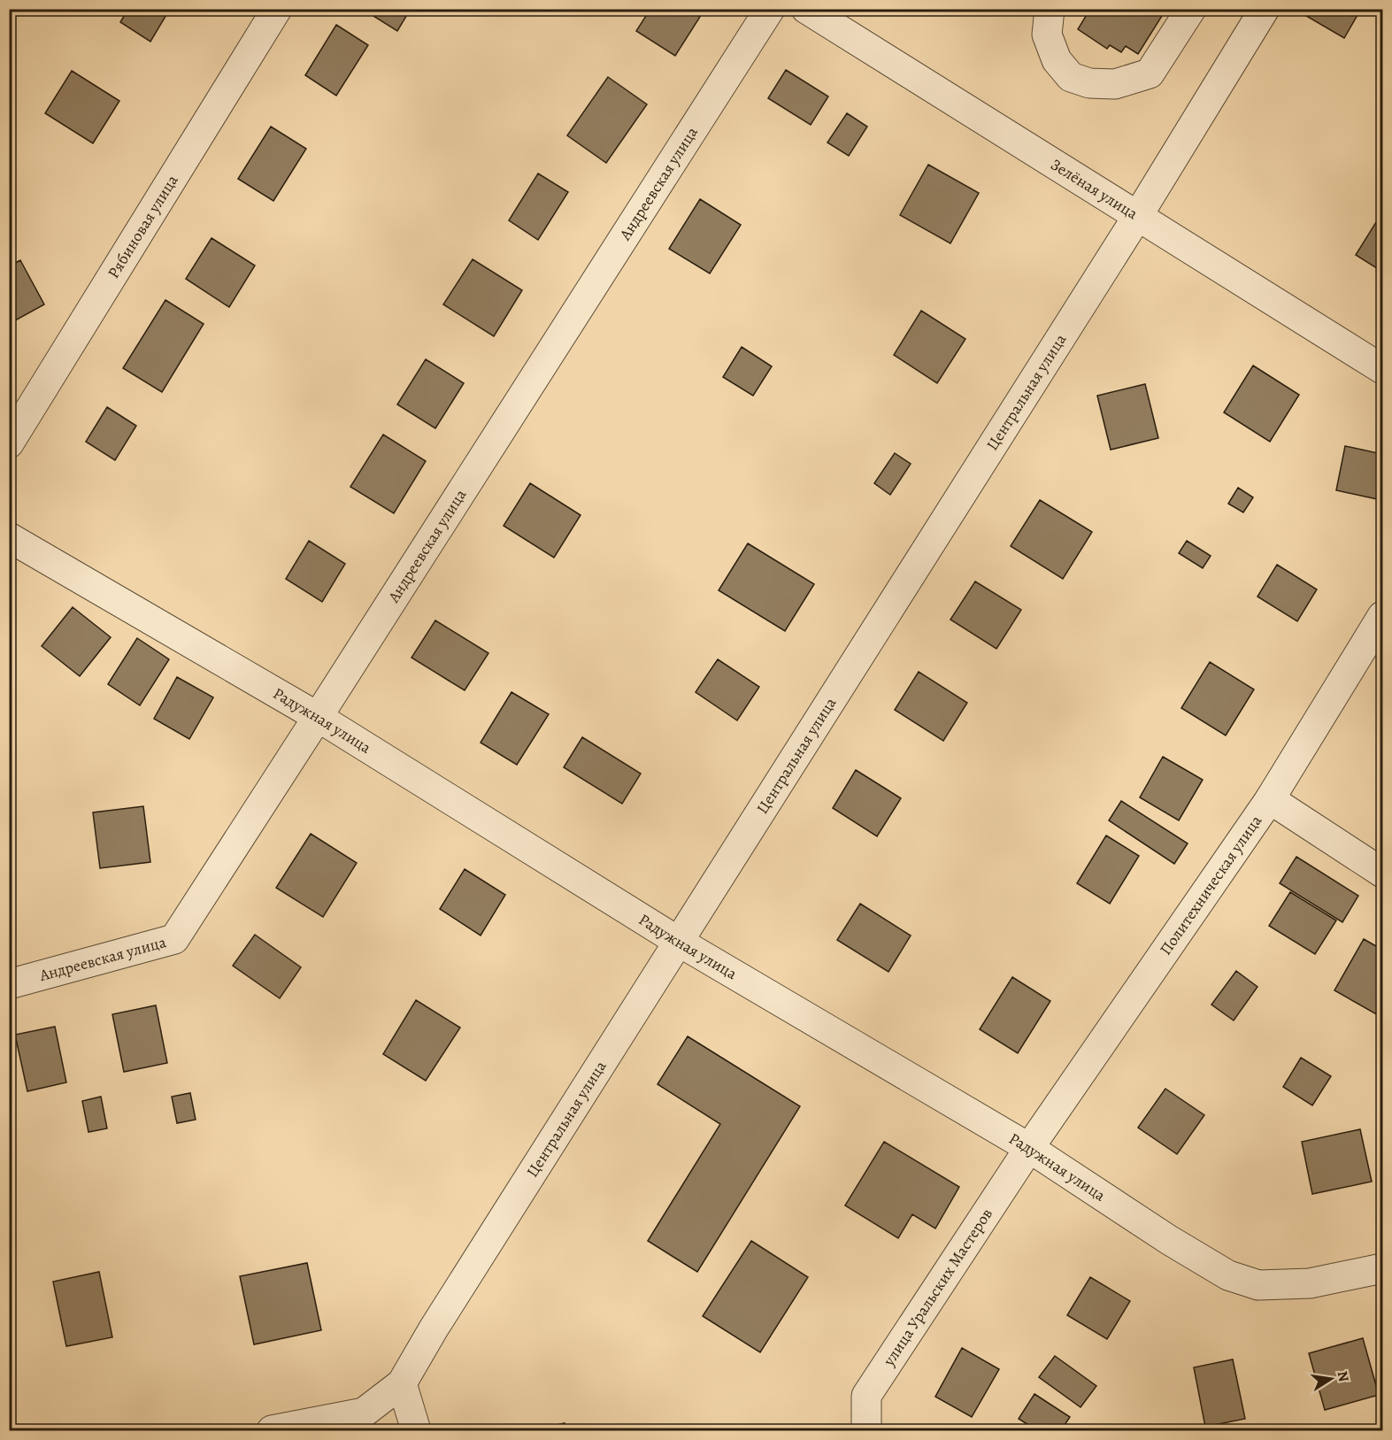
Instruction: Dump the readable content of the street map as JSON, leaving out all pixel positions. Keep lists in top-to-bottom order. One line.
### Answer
{"streets":{"street":["Андреевская улица","Зелёная улица","Рябиновая улица","Центральная улица","Радужная улица","Политехническая улица","улица Уральских Мастеров"]},"crossings":[["Андреевская улица","Радужная улица"],["Зелёная улица","Центральная улица"],["Центральная улица","Радужная улица"],["Радужная улица","Политехническая улица"],["Радужная улица","улица Уральских Мастеров"],["Политехническая улица","улица Уральских Мастеров"]],"north":"right"}
